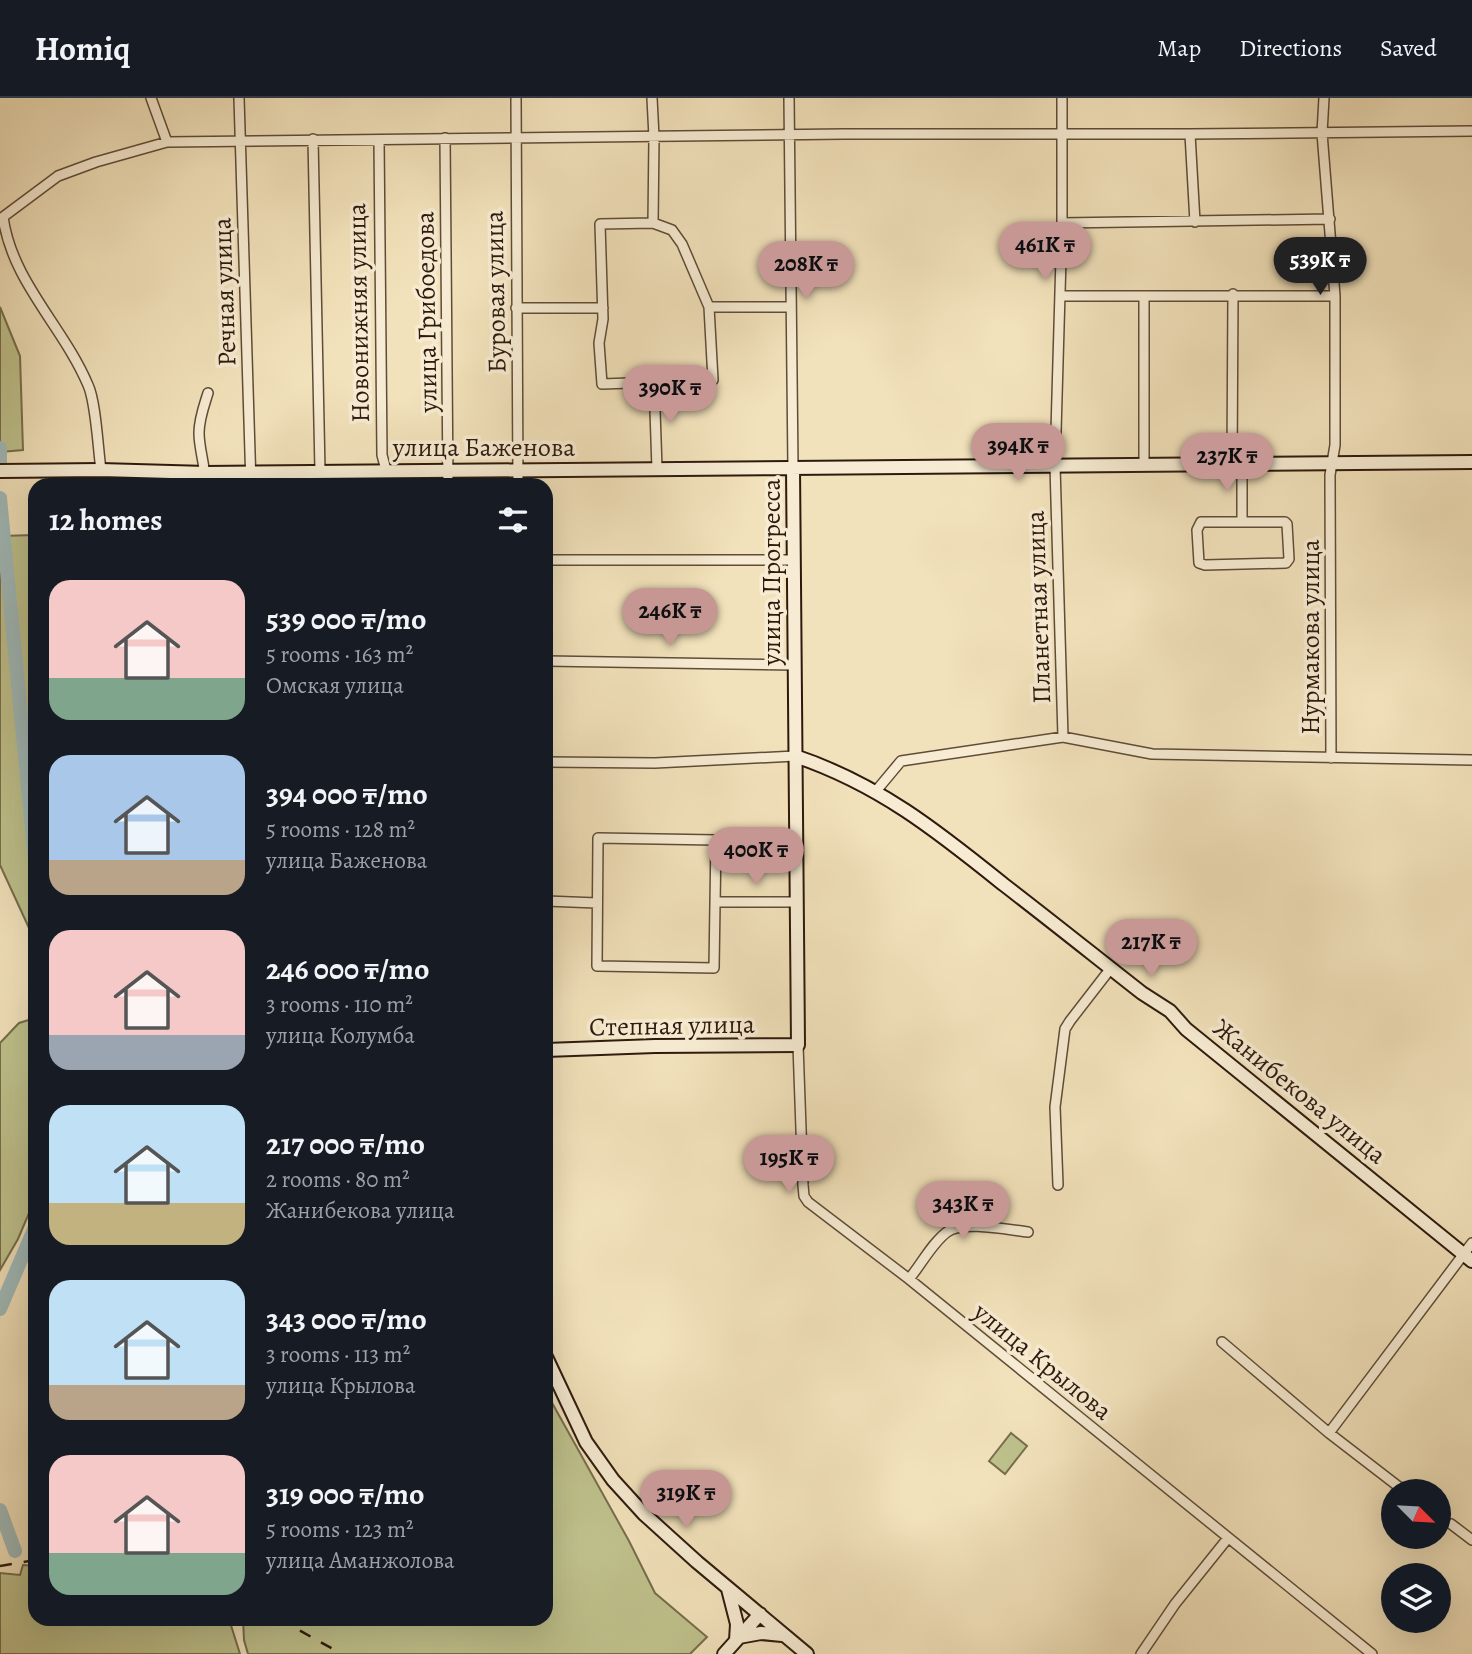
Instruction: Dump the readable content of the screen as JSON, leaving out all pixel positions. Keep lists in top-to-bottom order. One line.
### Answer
{"streets":{"main road":["Новонижняя улица","улица Баженова","улица Прогресса","Степная улица","Жанибекова улица"],"street":["Речная улица","Буровая улица","улица Грибоедова","Планетная улица","Нурмакова улица","улица Крылова"]},"crossings":[["Речная улица","улица Баженова"],["Буровая улица","улица Баженова"],["улица Грибоедова","улица Баженова"],["Новонижняя улица","улица Баженова"],["улица Баженова","улица Прогресса"],["улица Баженова","Планетная улица"],["улица Баженова","Нурмакова улица"],["улица Прогресса","Степная улица"],["улица Прогресса","Жанибекова улица"],["улица Прогресса","улица Крылова"],["Степная улица","улица Крылова"]],"north":"bottom right","page":{"header":"Homiq","nav":["Map","Directions","Saved"],"price":["461K ₸","539K ₸","208K ₸","390K ₸","394K ₸","237K ₸","246K ₸","400K ₸","217K ₸","195K ₸","343K ₸","319K ₸"],"heading":"12 homes","list":[{"name":"539 000 ₸/mo","note":"5 rooms · 163 m² · Омская улица"},{"name":"394 000 ₸/mo","note":"5 rooms · 128 m² · улица Баженова"},{"name":"246 000 ₸/mo","note":"3 rooms · 110 m² · улица Колумба"},{"name":"217 000 ₸/mo","note":"2 rooms · 80 m² · Жанибекова улица"},{"name":"343 000 ₸/mo","note":"3 rooms · 113 m² · улица Крылова"},{"name":"319 000 ₸/mo","note":"5 rooms · 123 m² · улица Аманжолова"}]}}
